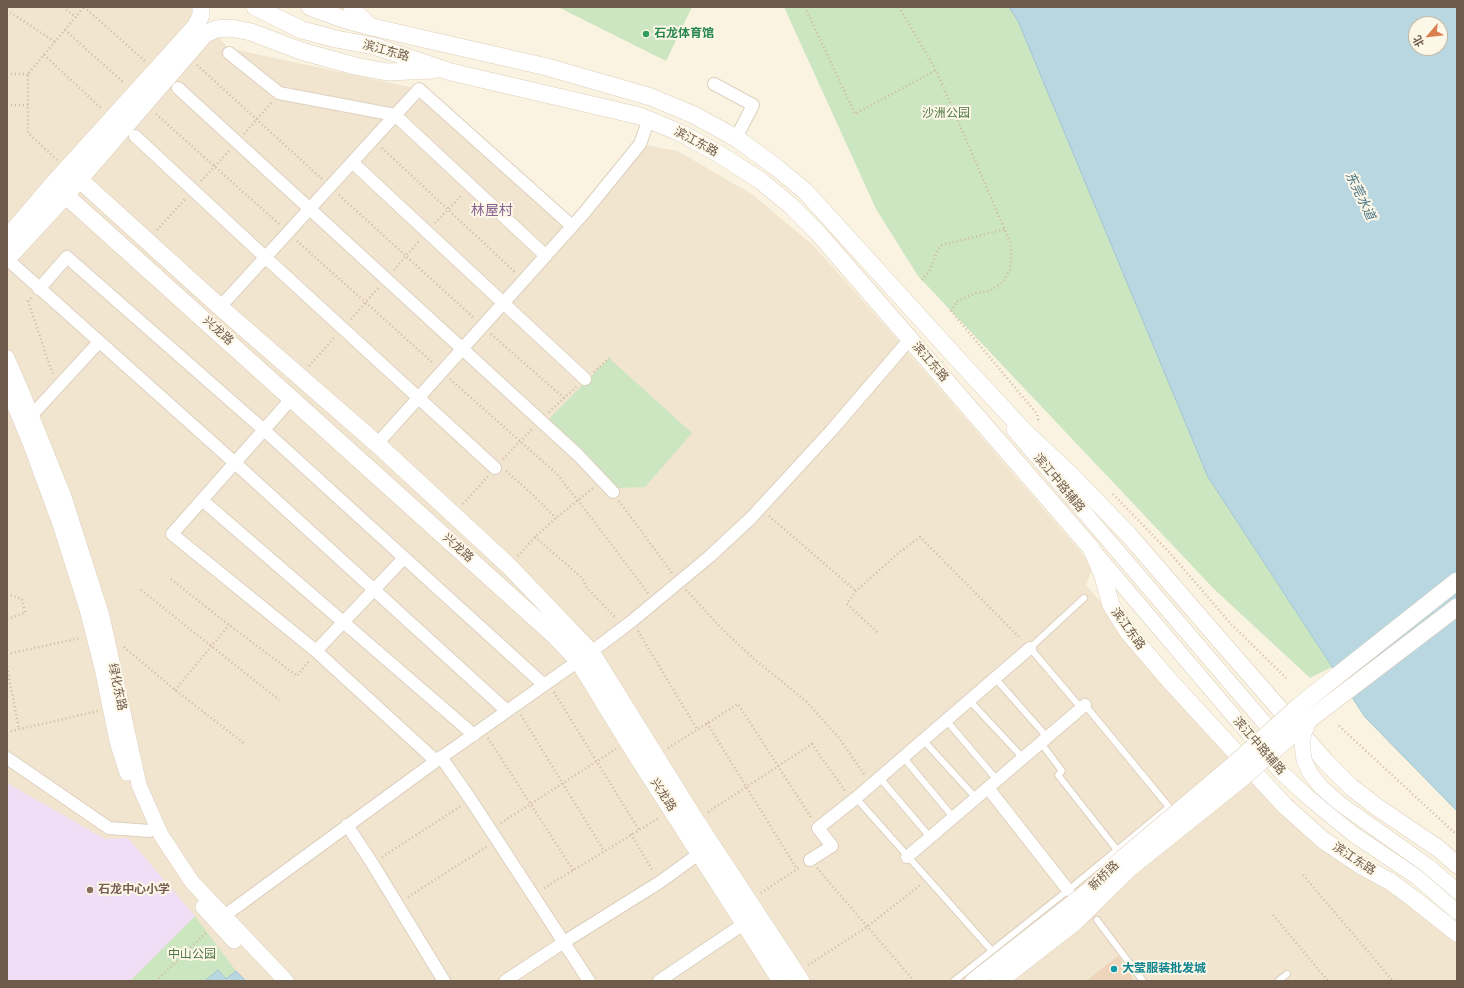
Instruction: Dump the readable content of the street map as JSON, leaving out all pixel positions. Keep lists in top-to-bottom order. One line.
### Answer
{"streets":{"main road":["滨江东路","兴龙路","新桥路"],"street":["滨江中路辅路","绿化东路"]},"crossings":[["滨江东路","滨江中路辅路"]],"districts":["林屋村"],"water":["东莞水道"],"parks":["沙洲公园","中山公园"],"places":["石龙体育馆","石龙中心小学","大莹服装批发城"],"north":"bottom left"}
